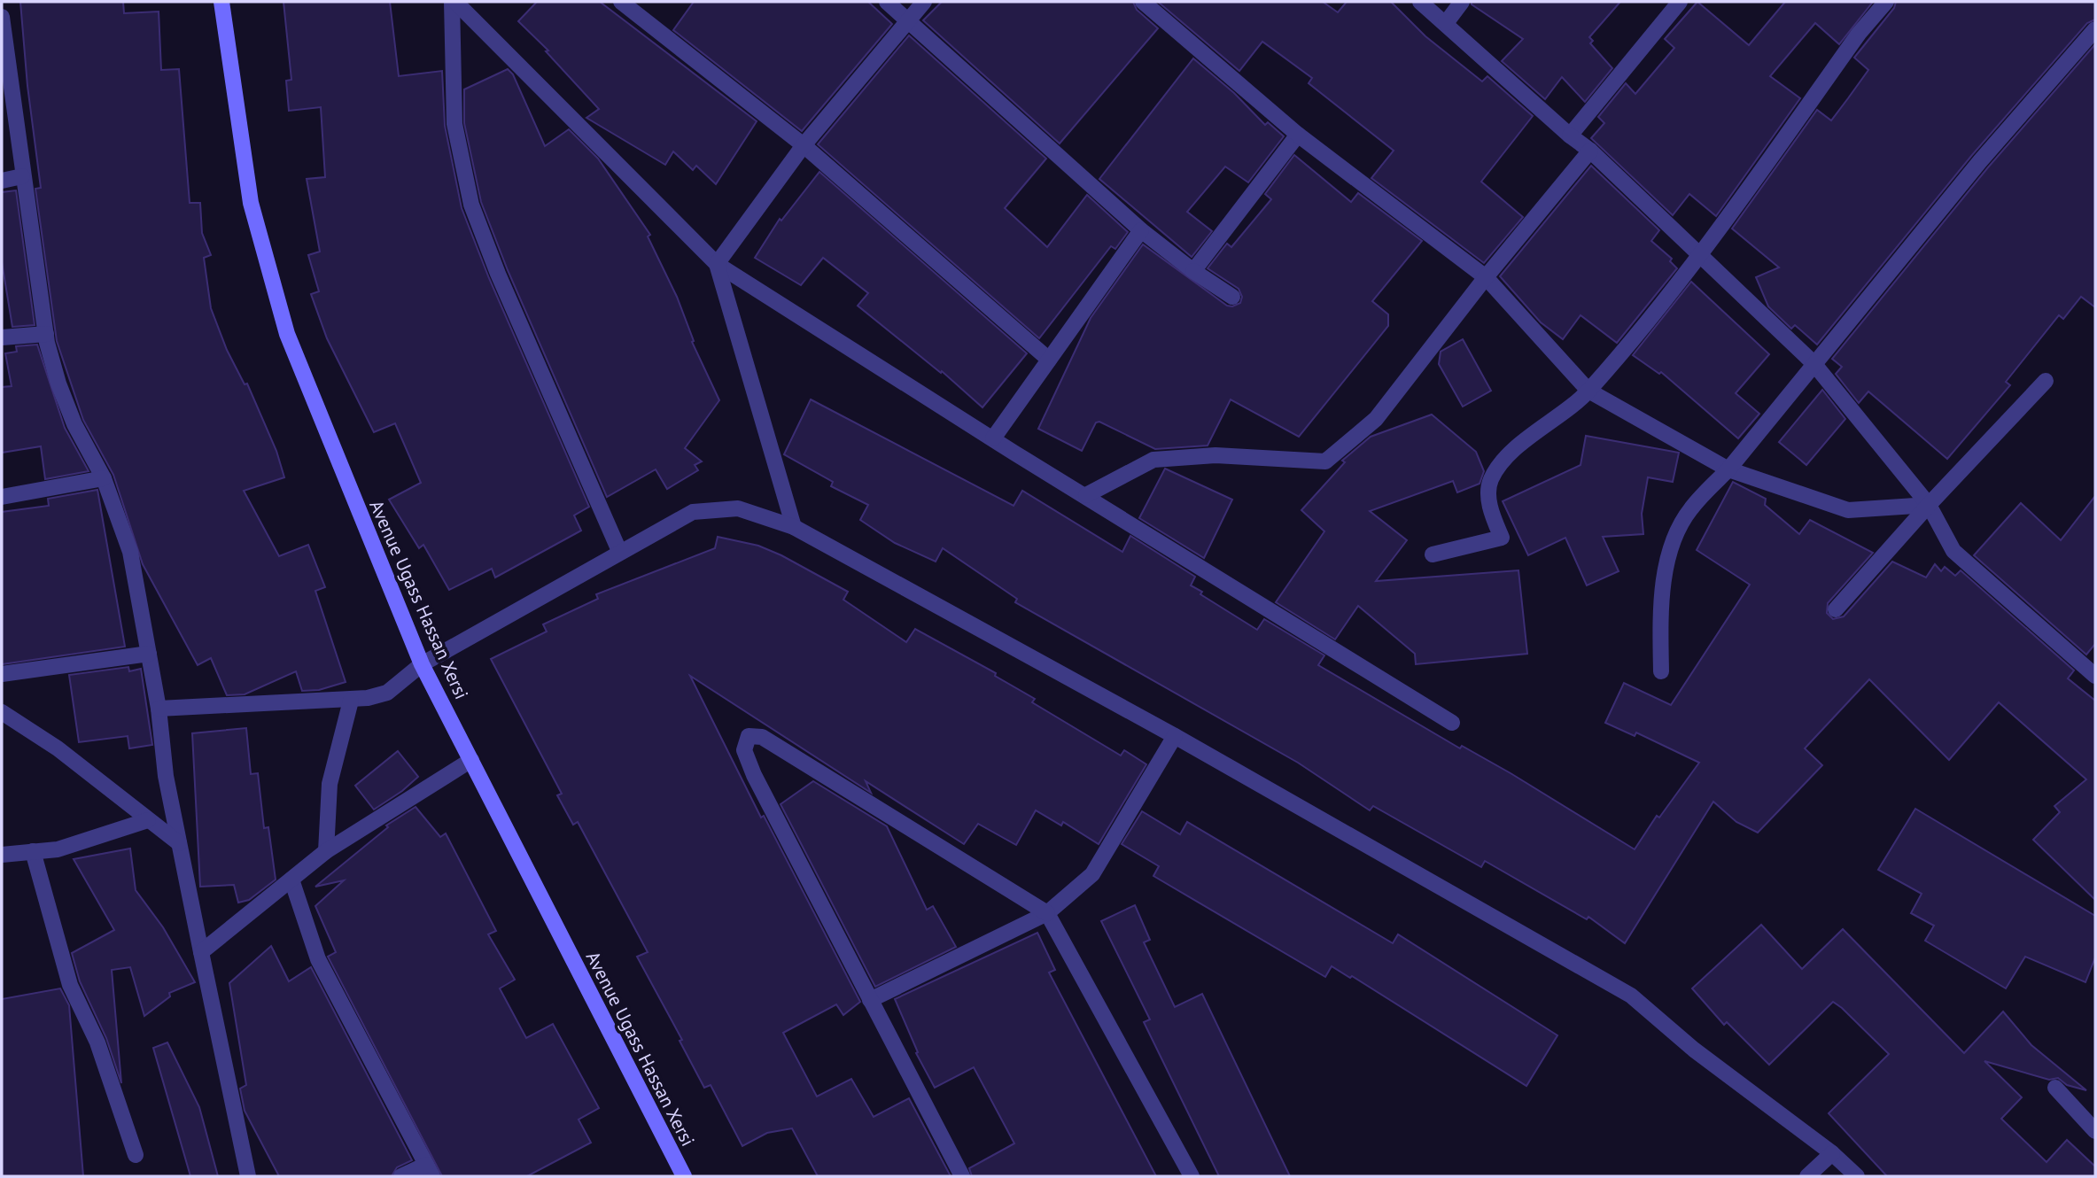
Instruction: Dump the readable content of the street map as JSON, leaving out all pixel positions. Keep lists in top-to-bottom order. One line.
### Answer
{"streets":{"main road":["Avenue Ugass Hassan Xersi"]}}
